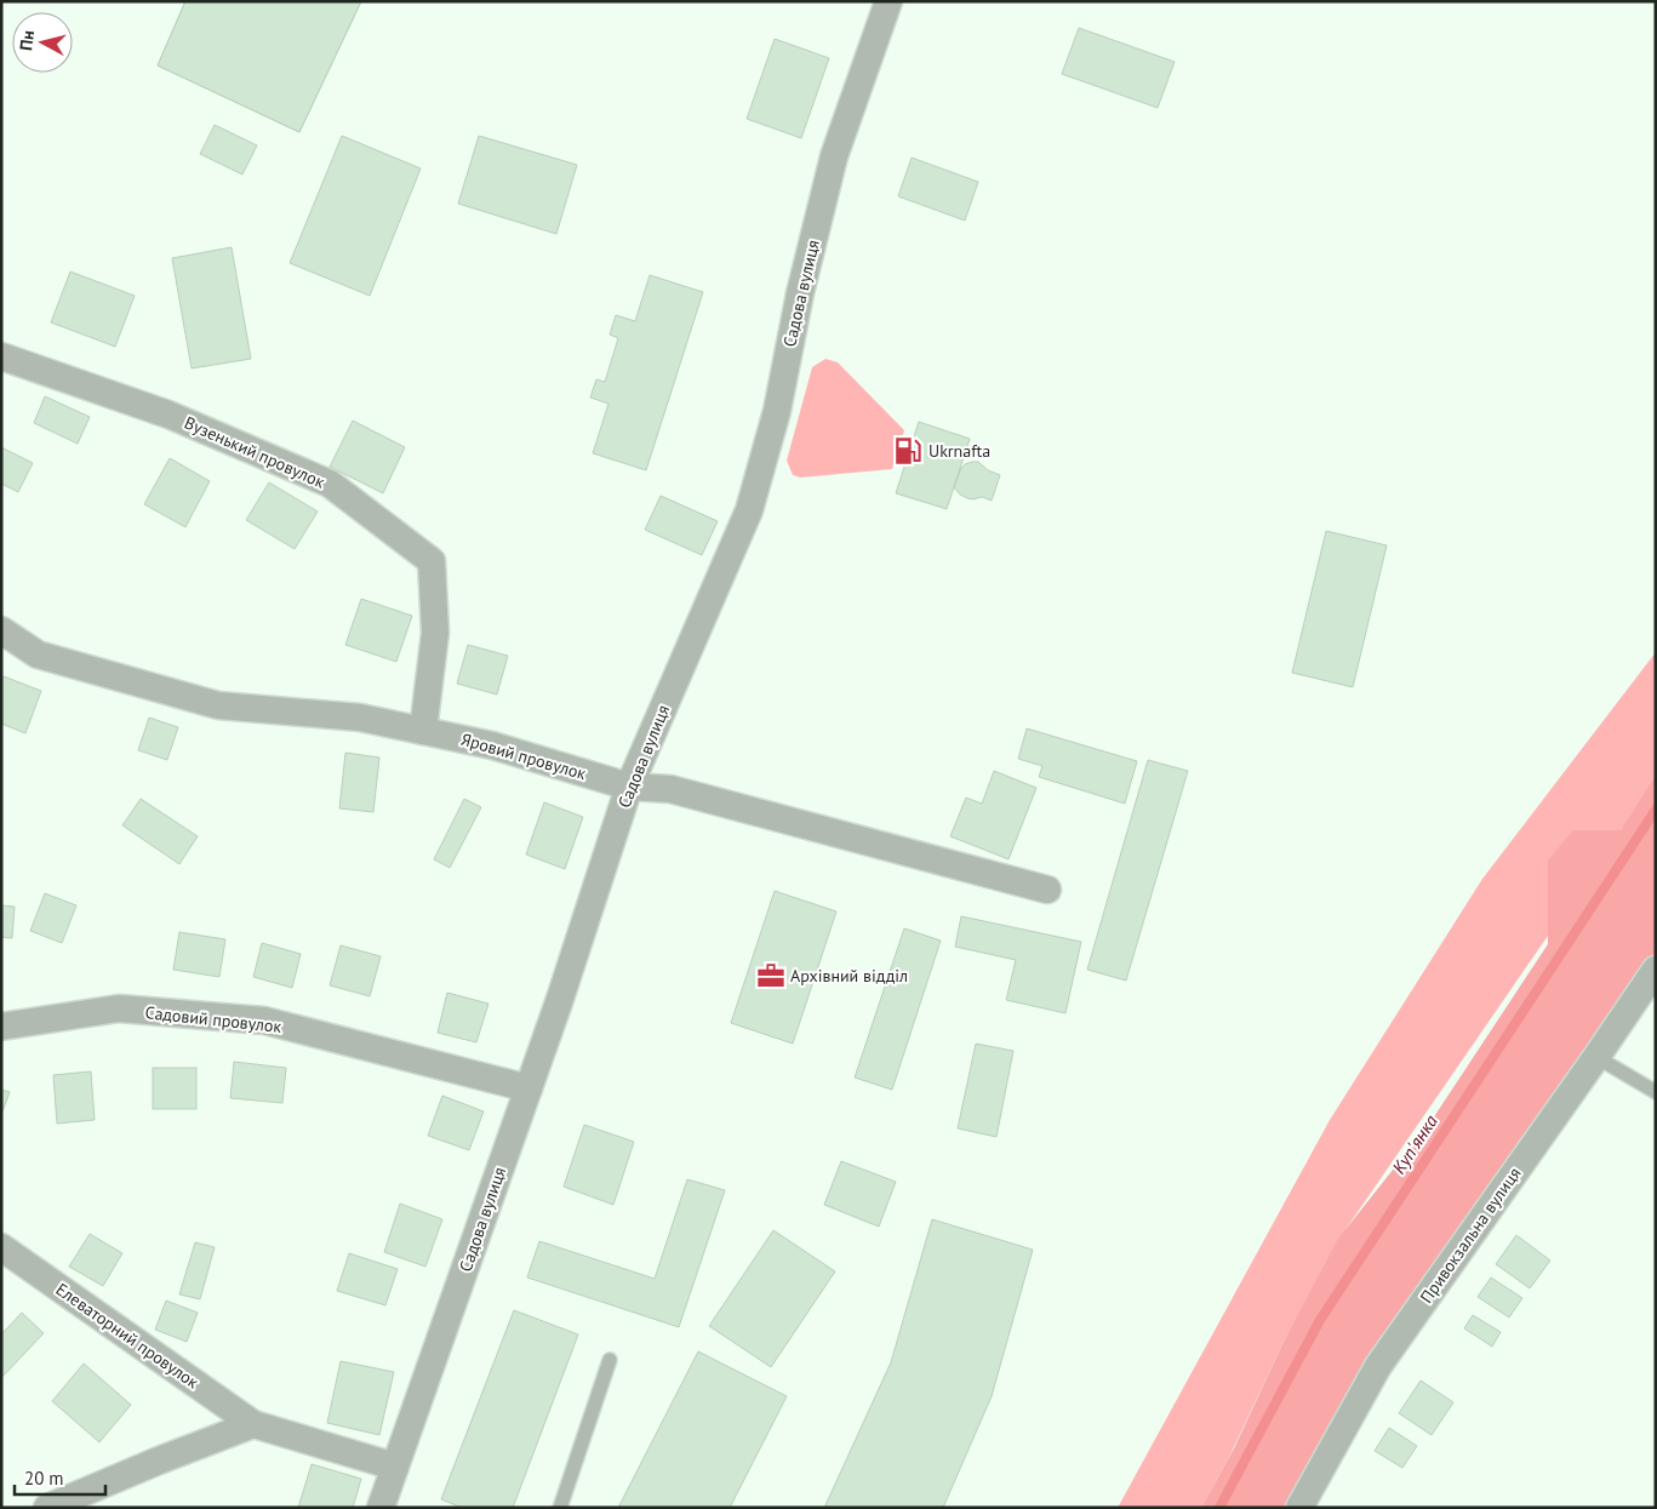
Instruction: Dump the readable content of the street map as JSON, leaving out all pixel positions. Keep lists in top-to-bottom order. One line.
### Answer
{"streets":{"street":["Садова вулиця","Вузенький провулок","Яровий провулок","Садовий провулок","Привокзальна вулиця","Елеваторний провулок"]},"crossings":[["Садова вулиця","Яровий провулок"],["Садова вулиця","Садовий провулок"],["Садова вулиця","Елеваторний провулок"],["Вузенький провулок","Яровий провулок"]],"water":["Куп'янка"],"places":{"fuel station":["Ukrnafta"],"office":["Архівний відділ"]},"scale_bar":"20 m","north":"left"}
